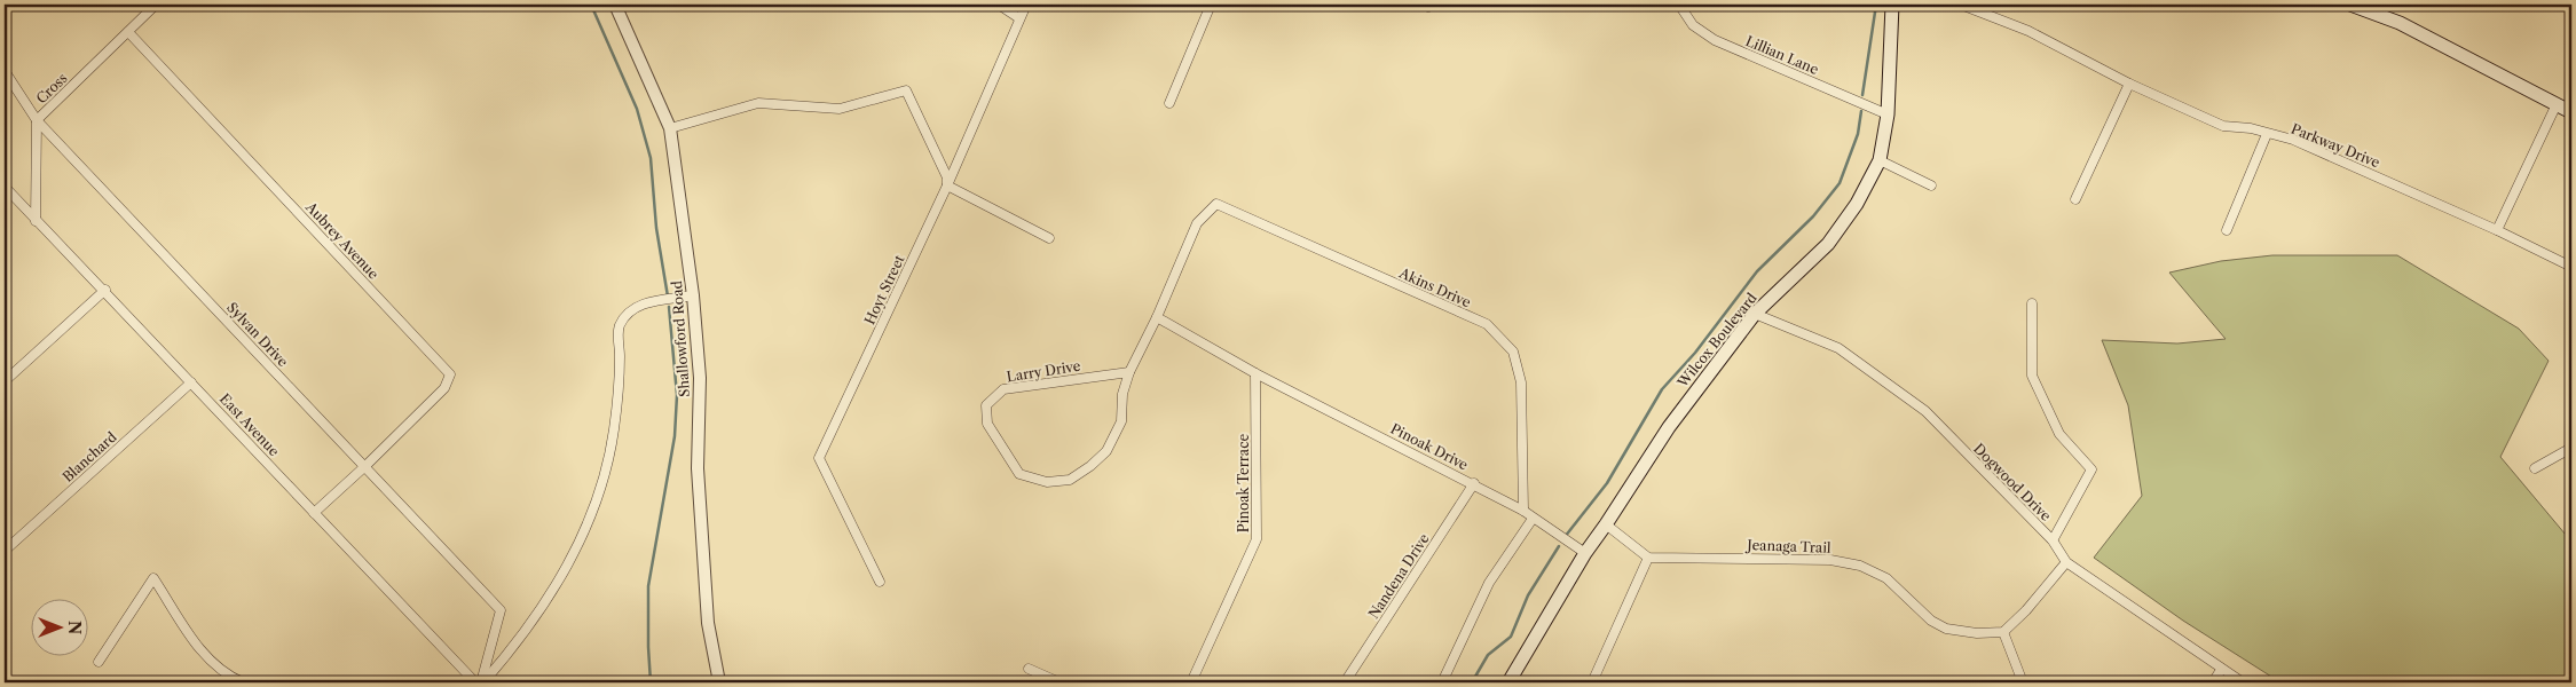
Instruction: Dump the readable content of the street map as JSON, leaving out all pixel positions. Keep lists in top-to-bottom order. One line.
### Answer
{"streets":{"main road":["Wilcox Boulevard"],"street":["Lillian Lane","Cross","Parkway Drive","Aubrey Avenue","Akins Drive","Hoyt Street","Sylvan Drive","Shallowford Road","Larry Drive","East Avenue","Pinoak Drive","Blanchard","Dogwood Drive","Pinoak Terrace","Jeanaga Trail","Nandena Drive"]},"crossings":[["Lillian Lane","Wilcox Boulevard"],["Cross","Aubrey Avenue"],["Cross","Sylvan Drive"],["Cross","East Avenue"],["Aubrey Avenue","Sylvan Drive"],["Akins Drive","Larry Drive"],["Akins Drive","Pinoak Drive"],["Wilcox Boulevard","Pinoak Drive"],["Wilcox Boulevard","Dogwood Drive"],["Larry Drive","Pinoak Drive"],["East Avenue","Blanchard"],["Pinoak Drive","Pinoak Terrace"],["Pinoak Drive","Nandena Drive"]],"north":"right"}
